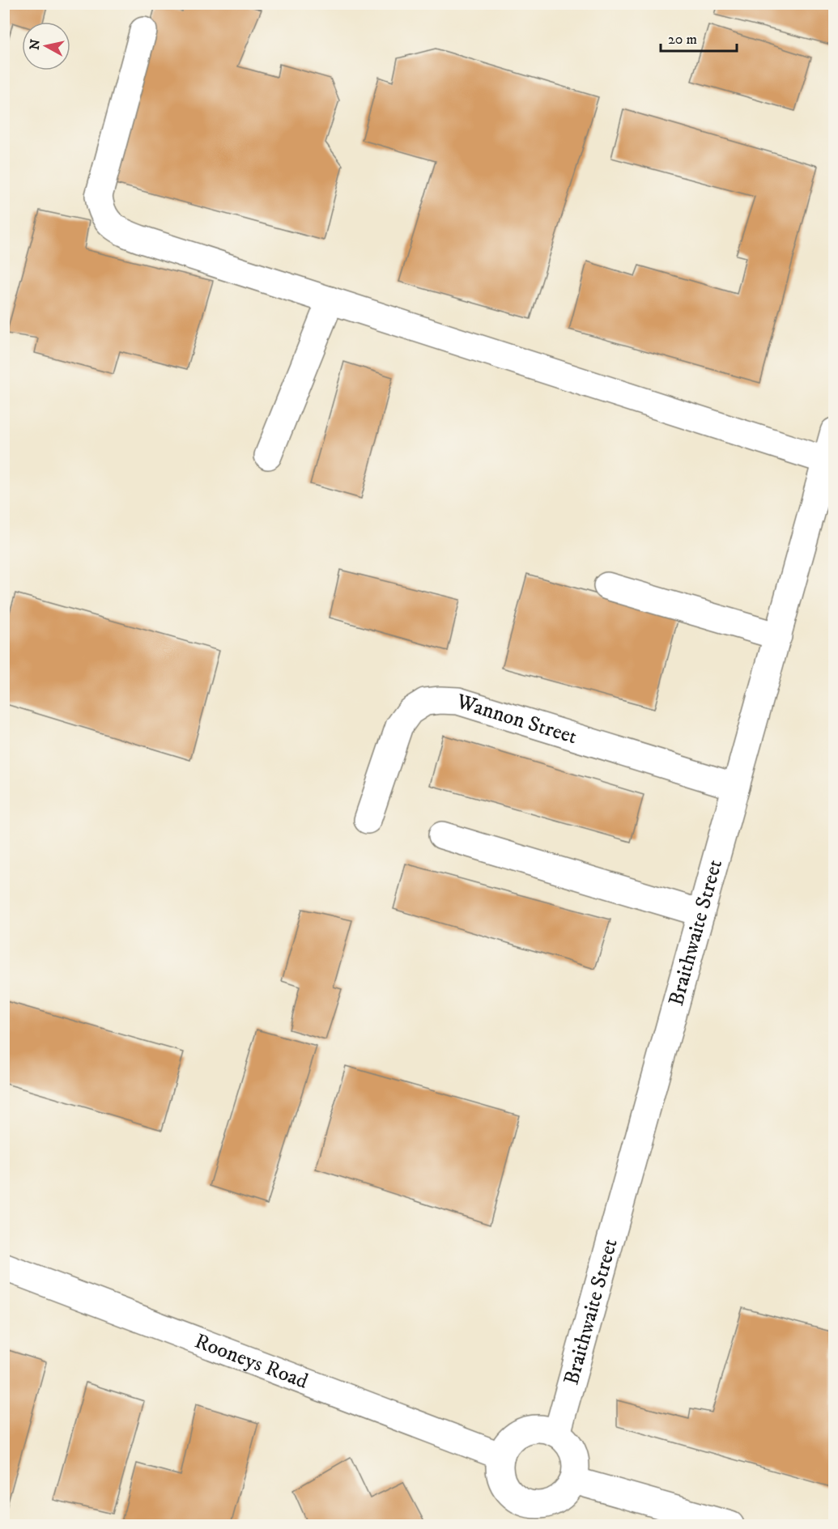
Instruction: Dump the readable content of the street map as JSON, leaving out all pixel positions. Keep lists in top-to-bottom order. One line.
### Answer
{"streets":{"street":["Wannon Street","Braithwaite Street","Rooneys Road"]},"crossings":[["Wannon Street","Braithwaite Street"],["Braithwaite Street","Rooneys Road"]],"scale_bar":"20 m","north":"left"}
